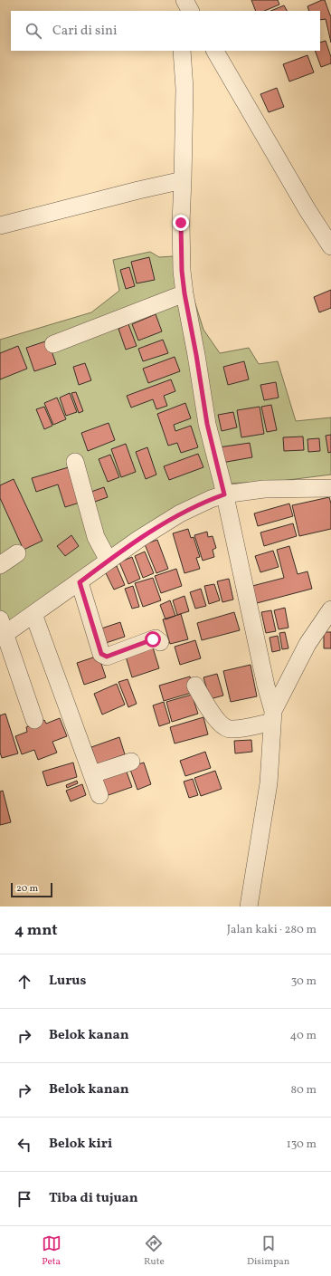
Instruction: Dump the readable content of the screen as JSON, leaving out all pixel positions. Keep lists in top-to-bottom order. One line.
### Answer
{"scale_bar":"20 m","page":{"search":"Cari di sini","scale":"20 m","heading":["4 mnt","Jalan kaki · 280 m"],"list":[["Lurus","30 m"],["Belok kanan","40 m"],["Belok kanan","80 m"],["Belok kiri","130 m"],"Tiba di tujuan"],"nav":["Peta","Rute","Disimpan"]}}
